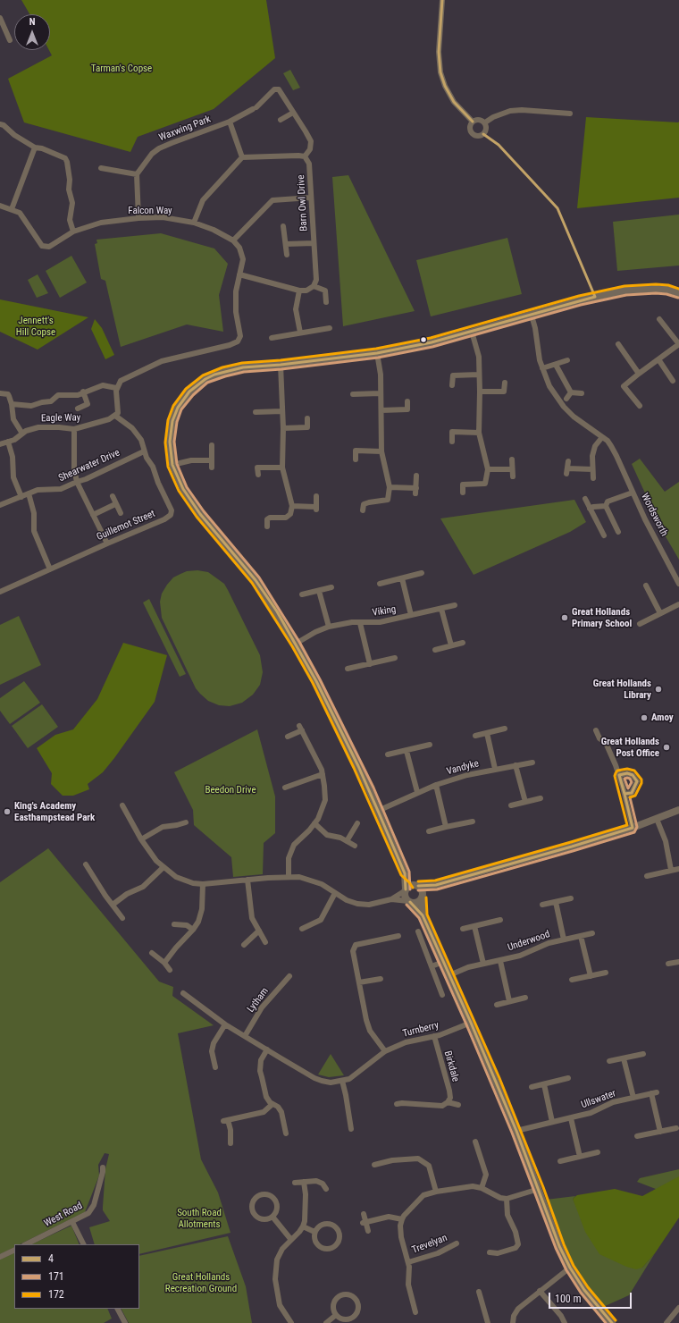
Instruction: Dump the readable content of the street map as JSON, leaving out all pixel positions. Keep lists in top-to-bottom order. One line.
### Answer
{"streets":{"street":["Waxwing Park","Barn Owl Drive","Falcon Way","Eagle Way","Shearwater Drive","Wordsworth","Guillemot Street","Viking","Vandyke","Underwood","Lytham","Turnberry","Birkdale","Ullswater","West Road","Trevelyan"]},"crossings":[["Eagle Way","Guillemot Street"],["Shearwater Drive","Guillemot Street"],["Lytham","Turnberry"],["Turnberry","Birkdale"]],"parks":["Tarman's Copse","Jennett's Hill Copse","Beedon Drive","South Road Allotments","Great Hollands Recreation Ground"],"places":["Great Hollands Primary School","Great Hollands Library","Amoy","Great Hollands Post Office","King's Academy Easthampstead Park"],"lines":["transit line 4","transit line 172","transit line 171"],"legend":["4","171","172"],"scale_bar":"100 m","north":"top"}
